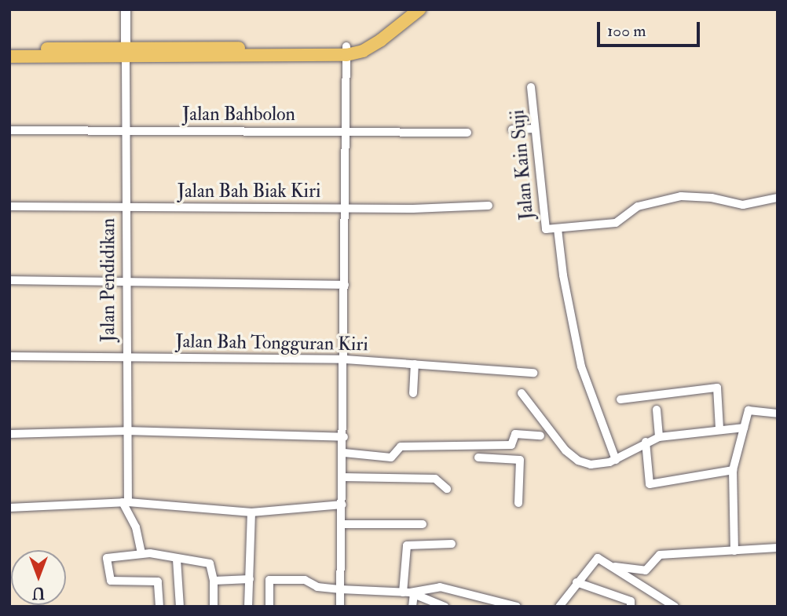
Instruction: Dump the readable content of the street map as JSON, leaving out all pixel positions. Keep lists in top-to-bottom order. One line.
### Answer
{"streets":{"street":["Jalan Bahbolon","Jalan Kain Suji","Jalan Bah Biak Kiri","Jalan Pendidikan","Jalan Bah Tongguran Kiri"]},"crossings":[["Jalan Bahbolon","Jalan Pendidikan"],["Jalan Bah Biak Kiri","Jalan Pendidikan"],["Jalan Pendidikan","Jalan Bah Tongguran Kiri"]],"scale_bar":"100 m","north":"bottom"}
